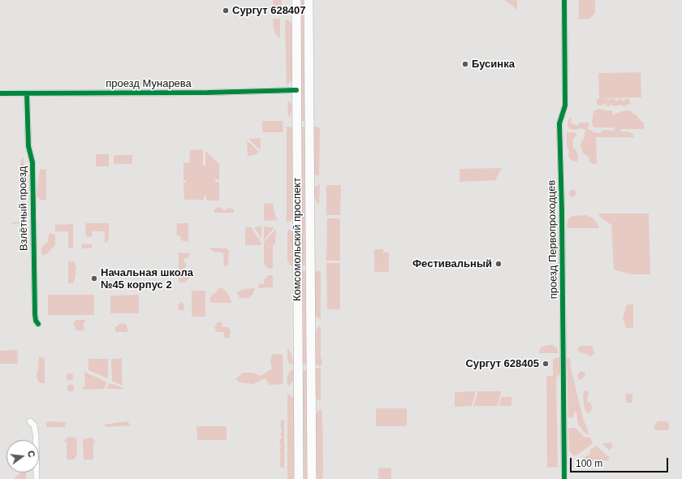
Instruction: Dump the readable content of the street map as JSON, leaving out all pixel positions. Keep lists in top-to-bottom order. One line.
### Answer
{"streets":{"main road":["Комсомольский проспект"],"street":["проезд Мунарева","Взлётный проезд","проезд Первопроходцев"]},"crossings":[["проезд Мунарева","Взлётный проезд"],["проезд Мунарева","Комсомольский проспект"]],"places":["Сургут 628407","Бусинка","Фестивальный","Начальная школа №45 корпус 2","Сургут 628405"],"scale_bar":"100 m","north":"right"}
